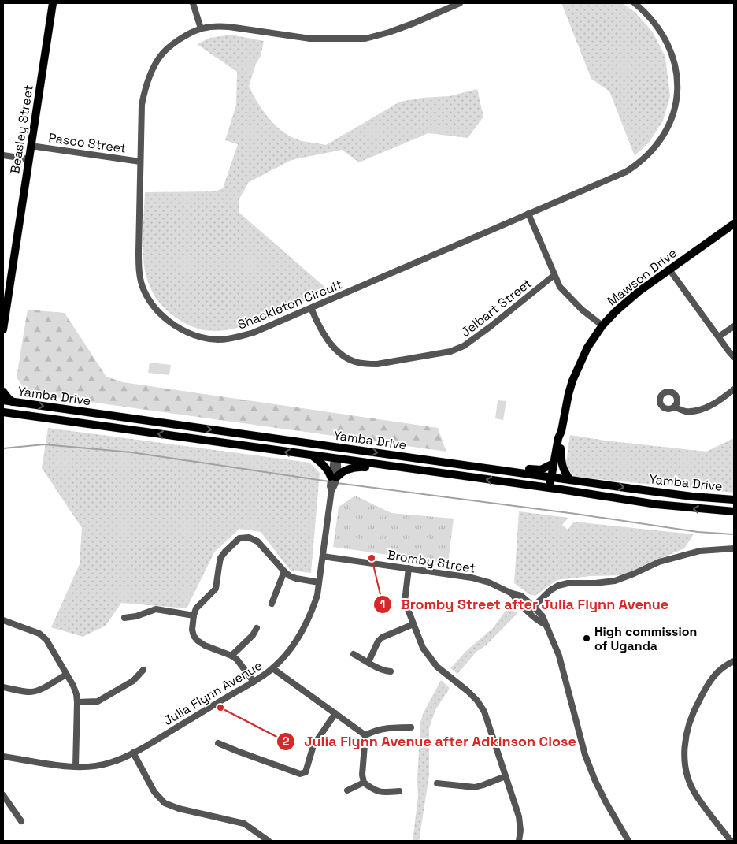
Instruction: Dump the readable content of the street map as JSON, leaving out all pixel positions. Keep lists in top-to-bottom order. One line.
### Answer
{"streets":{"main road":["Beasley Street","Mawson Drive","Yamba Drive"],"street":["Pasco Street","Shackleton Circuit","Jelbart Street","Bromby Street","Julia Flynn Avenue"]},"crossings":[["Beasley Street","Pasco Street"],["Pasco Street","Shackleton Circuit"],["Mawson Drive","Yamba Drive"],["Shackleton Circuit","Jelbart Street"],["Yamba Drive","Julia Flynn Avenue"],["Bromby Street","Julia Flynn Avenue"]],"places":["Bromby Street after Julia Flynn Avenue","High commission of Uganda","Julia Flynn Avenue after Adkinson Close"]}
